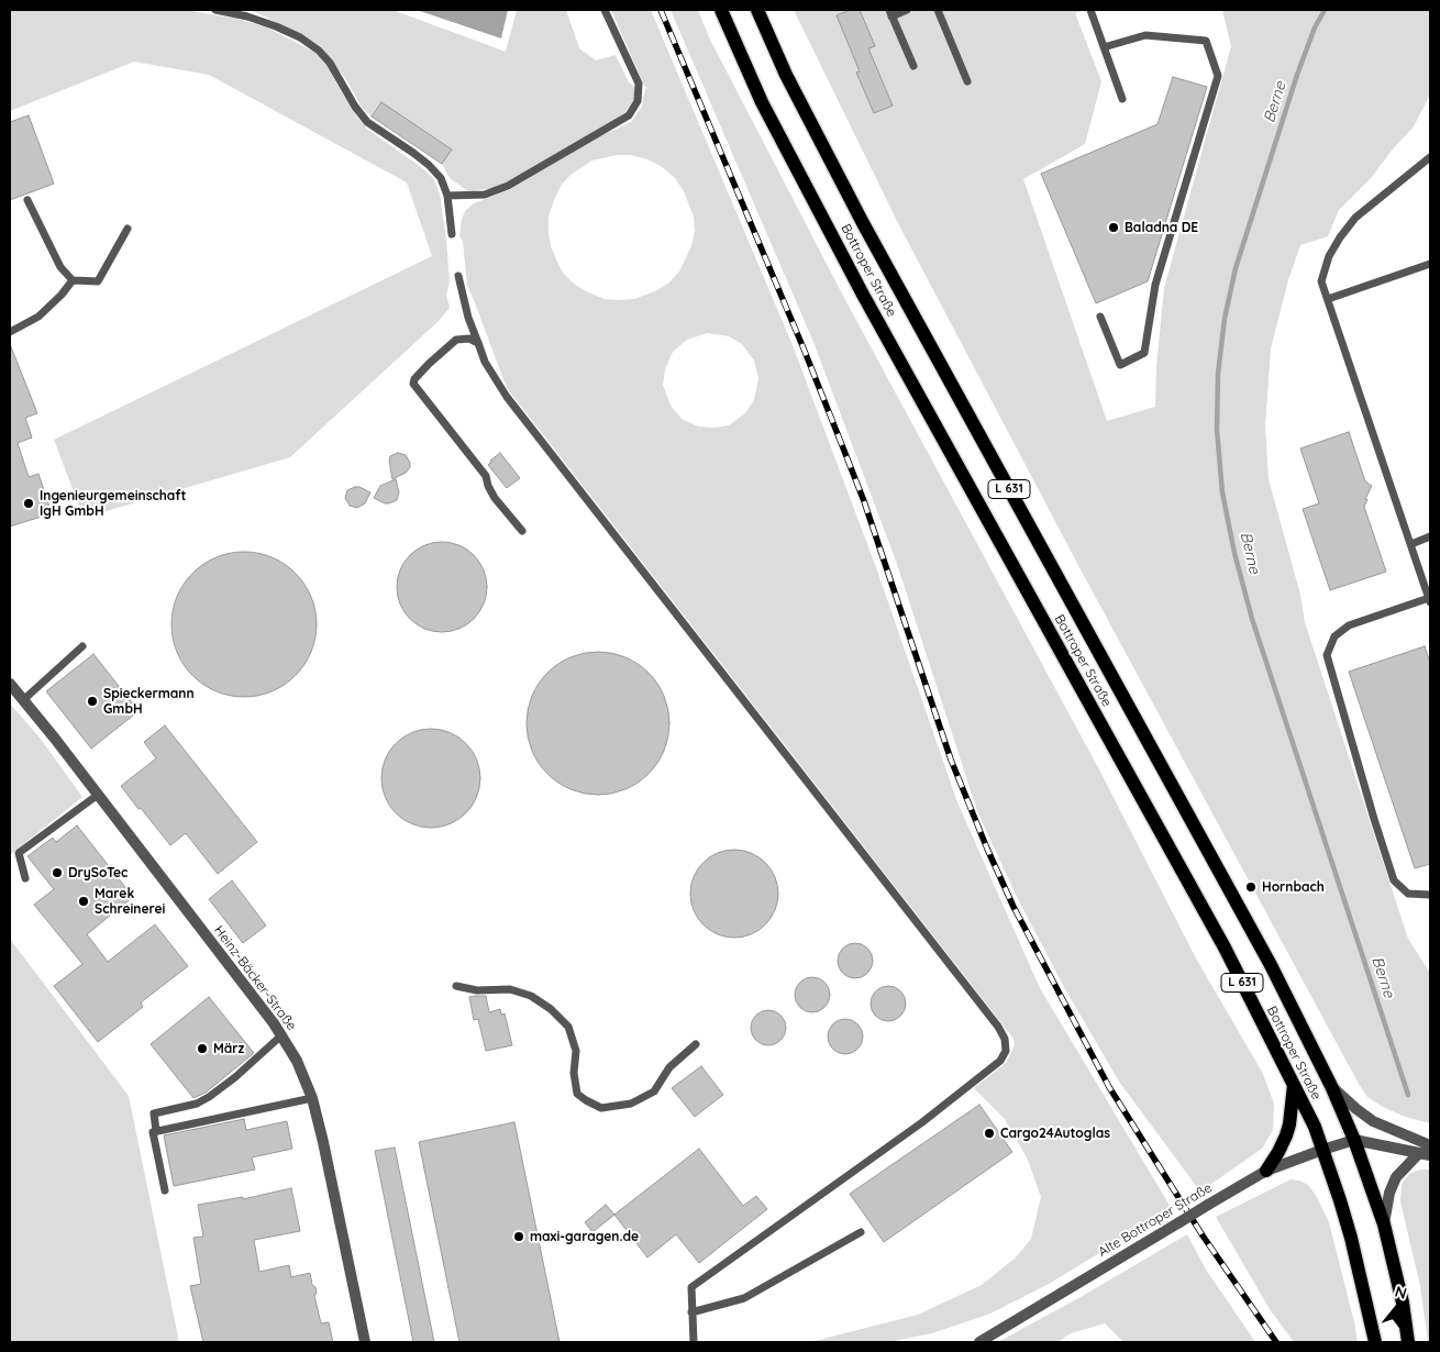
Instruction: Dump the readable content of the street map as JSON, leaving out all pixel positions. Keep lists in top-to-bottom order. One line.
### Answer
{"streets":{"main road":["Bottroper Straße","L 631"],"street":["Heinz-Bäcker-Straße","Alte Bottroper Straße"]},"crossings":[["Bottroper Straße","L 631"],["Bottroper Straße","Alte Bottroper Straße"]],"water":["Berne"],"places":["Baladna DE","Ingenieurgemeinschaft IgH GmbH","Spieckermann GmbH","DrySoTec","Hornbach","Marek Schreinerei","März","Cargo24Autoglas","maxi-garagen.de"],"north":"top"}
